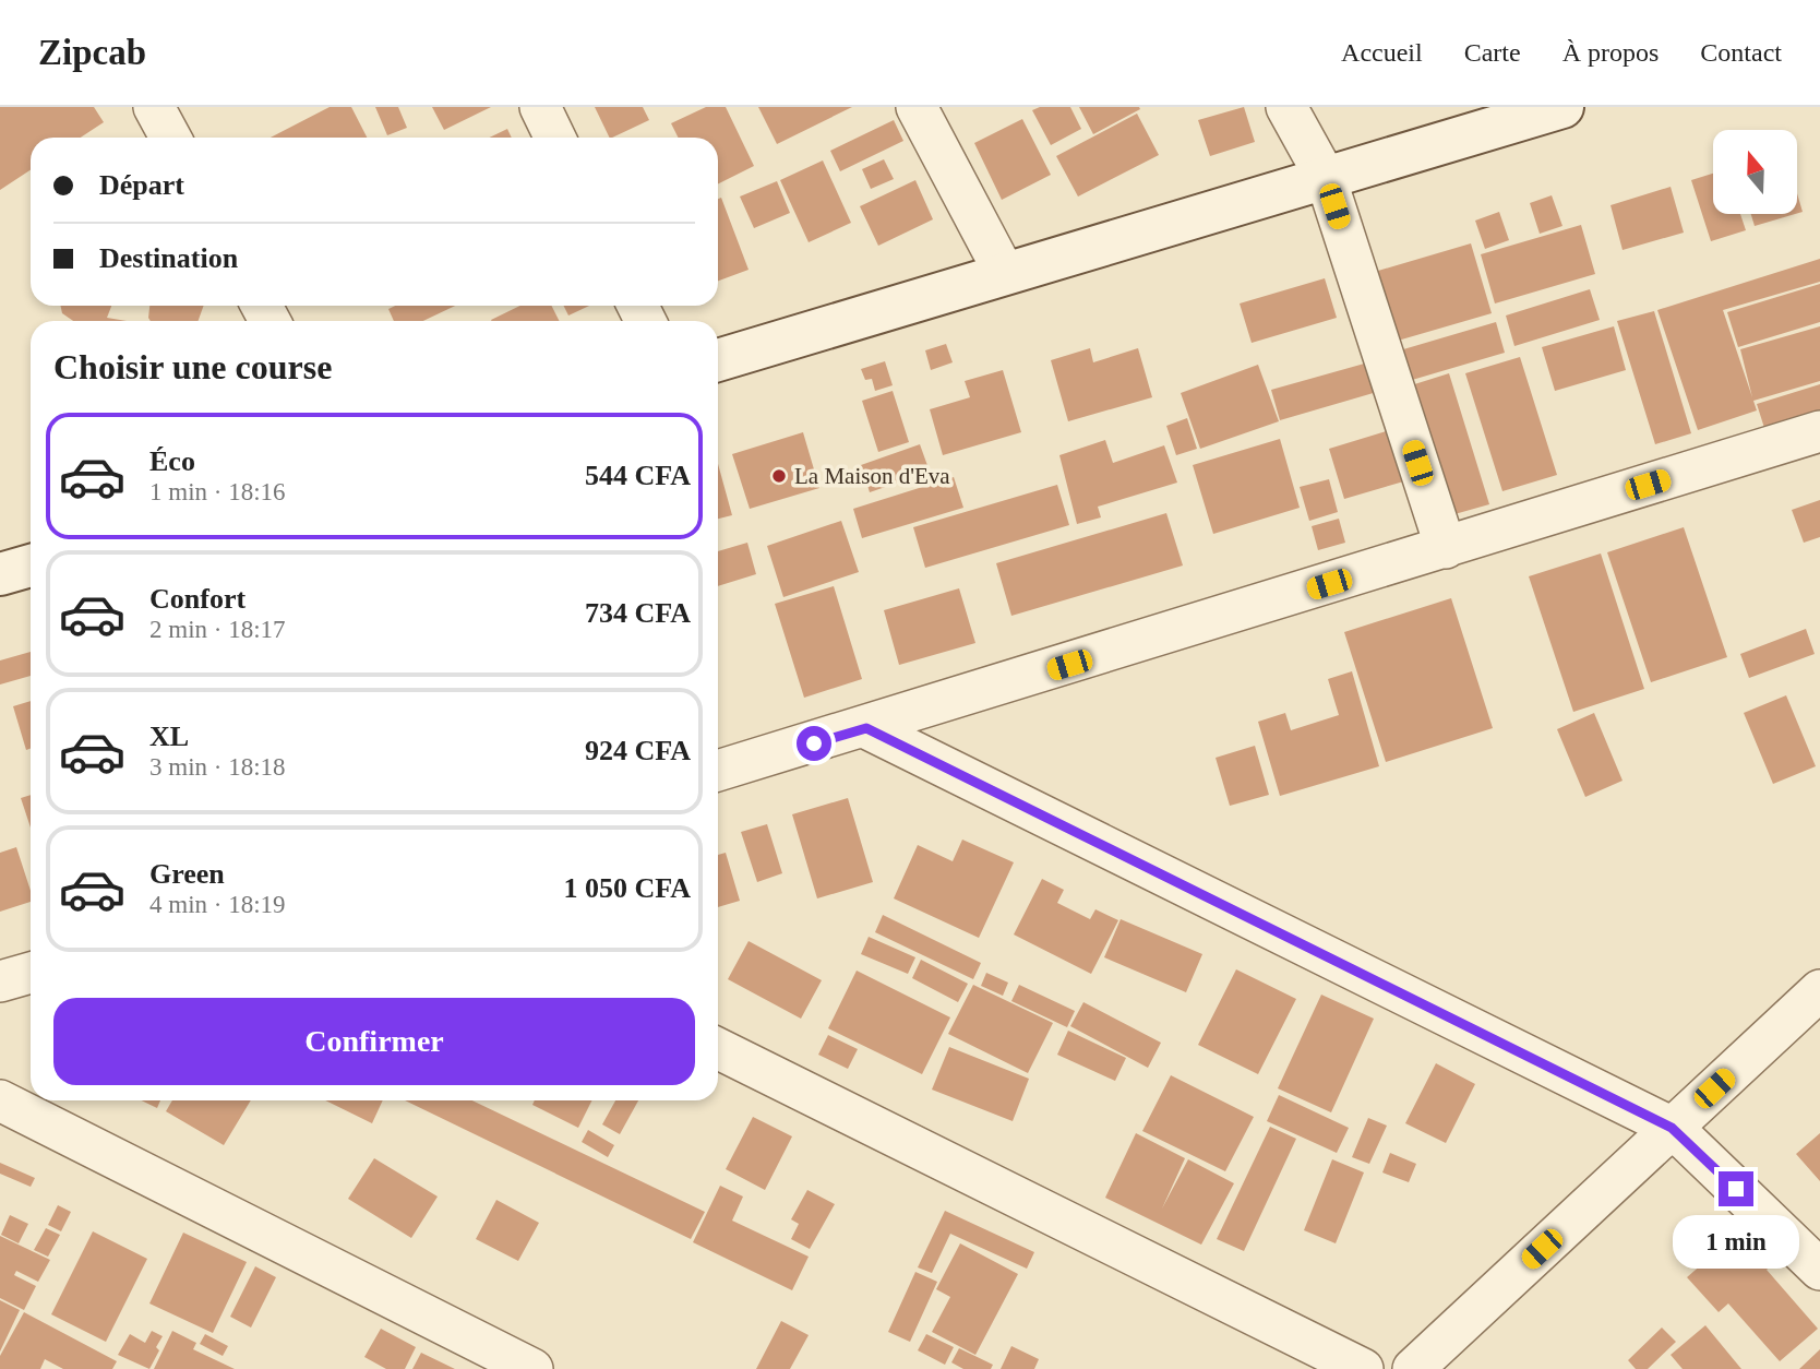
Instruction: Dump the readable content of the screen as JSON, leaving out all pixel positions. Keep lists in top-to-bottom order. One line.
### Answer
{"places":["La Maison d'Eva"],"north":"top","page":{"header":"Zipcab","nav":["Accueil","Carte","À propos","Contact"],"banner":["Départ","Destination"],"heading":"Choisir une course","list":[{"name":"Éco","note":"1 min · 18:16","value":"544 CFA"},{"name":"Confort","note":"2 min · 18:17","value":"734 CFA"},{"name":"XL","note":"3 min · 18:18","value":"924 CFA"},{"name":"Green","note":"4 min · 18:19","value":"1 050 CFA"}],"buttons":"Confirmer","bubble":"1 min"}}
